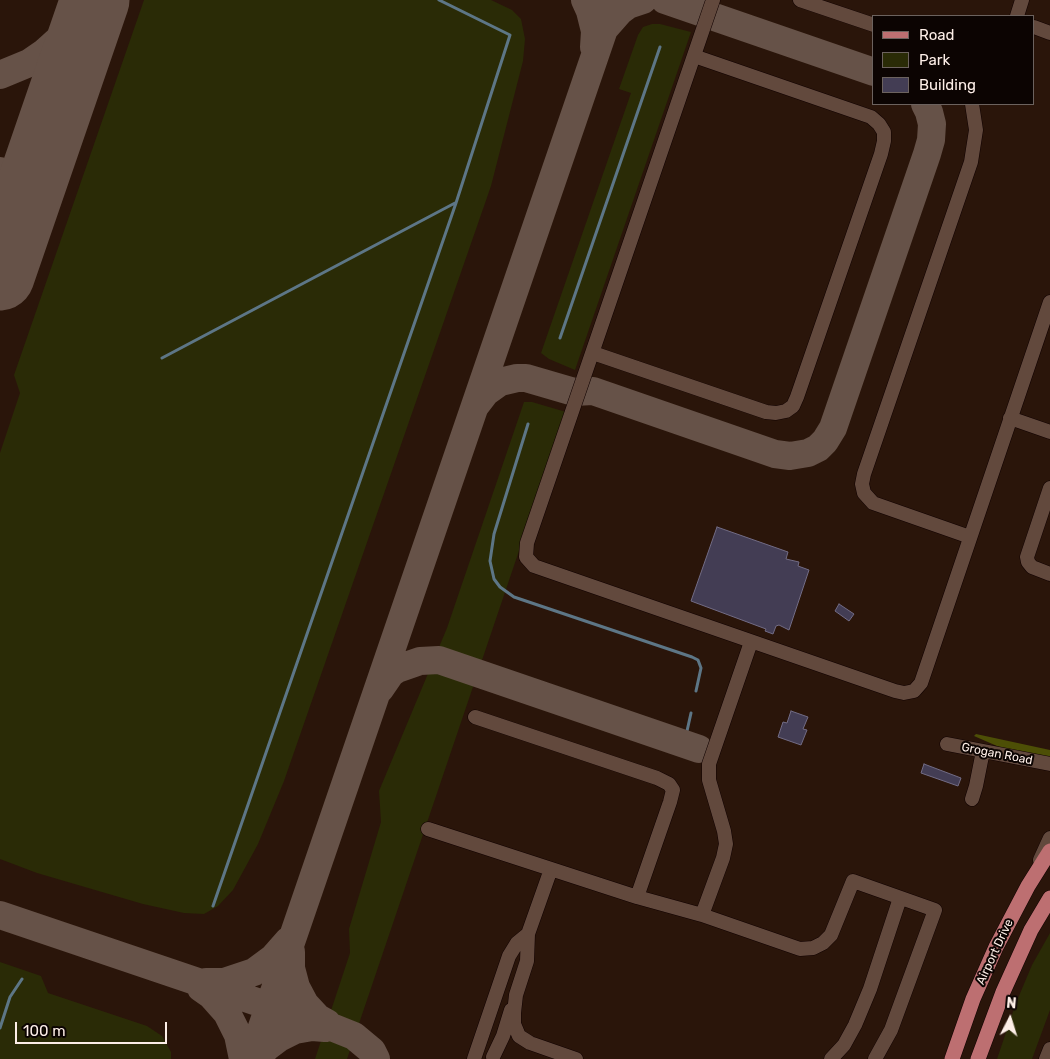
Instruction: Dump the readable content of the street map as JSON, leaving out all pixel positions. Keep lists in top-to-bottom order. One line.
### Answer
{"streets":{"main road":["Airport Drive"],"lane":["Grogan Road"]},"legend":["Road","Park","Building"],"scale_bar":"100 m","north":"top"}
